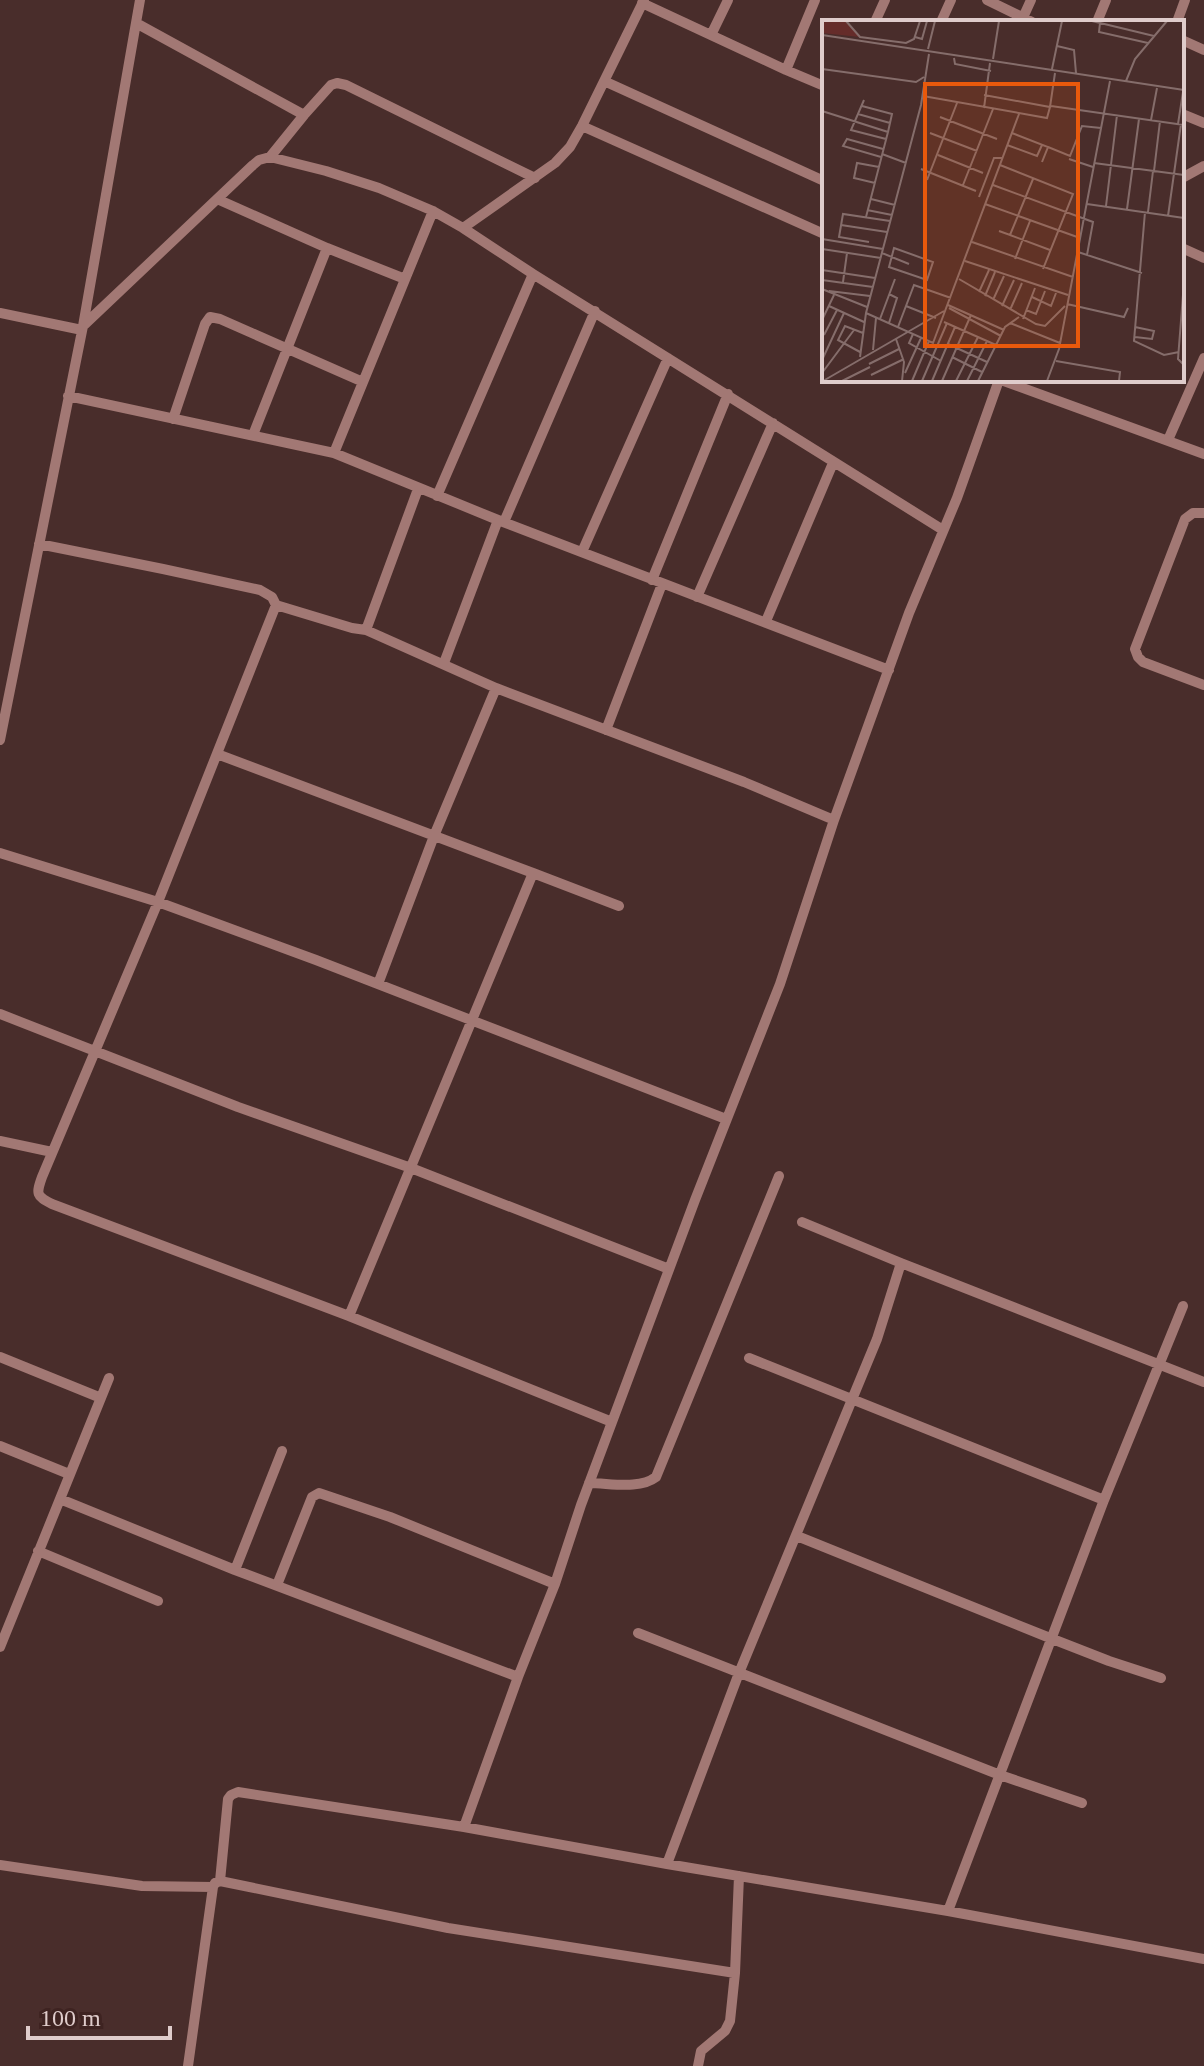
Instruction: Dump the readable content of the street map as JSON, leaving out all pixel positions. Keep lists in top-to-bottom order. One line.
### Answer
{"scale_bar":"100 m"}
